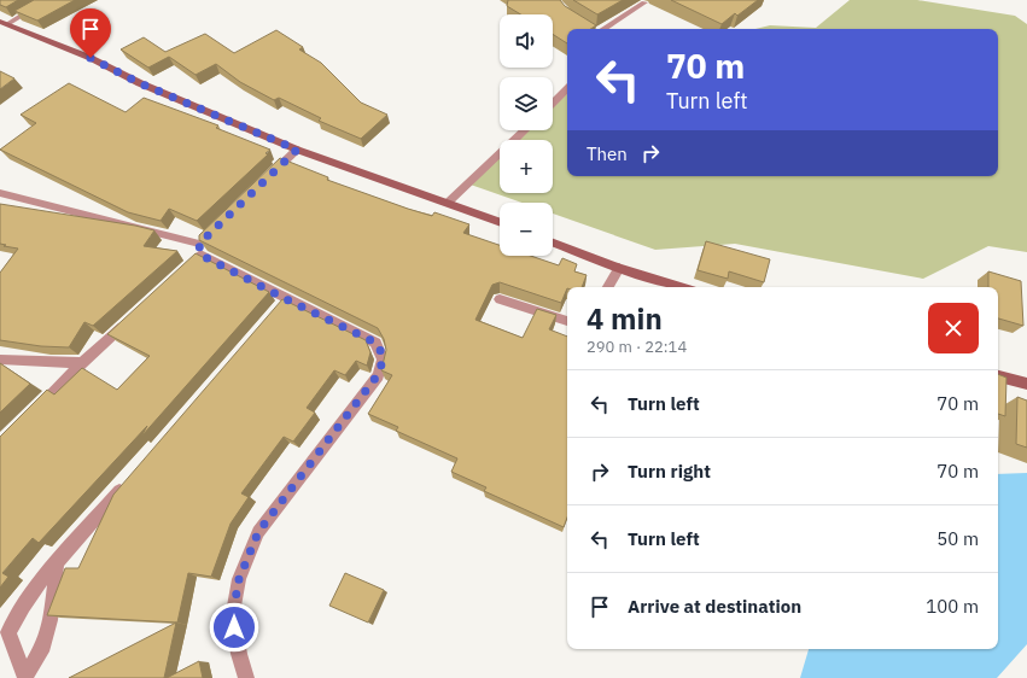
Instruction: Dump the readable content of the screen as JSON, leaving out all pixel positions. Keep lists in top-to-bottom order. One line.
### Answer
{"page":{"map_buttons":["+","−"],"turn":["70 m","Turn left"],"then":"Then","heading":["4 min","290 m · 22:14"],"list":[{"name":"Turn left","value":"70 m"},{"name":"Turn right","value":"70 m"},{"name":"Turn left","value":"50 m"},{"name":"Arrive at destination","value":"100 m"}]}}
